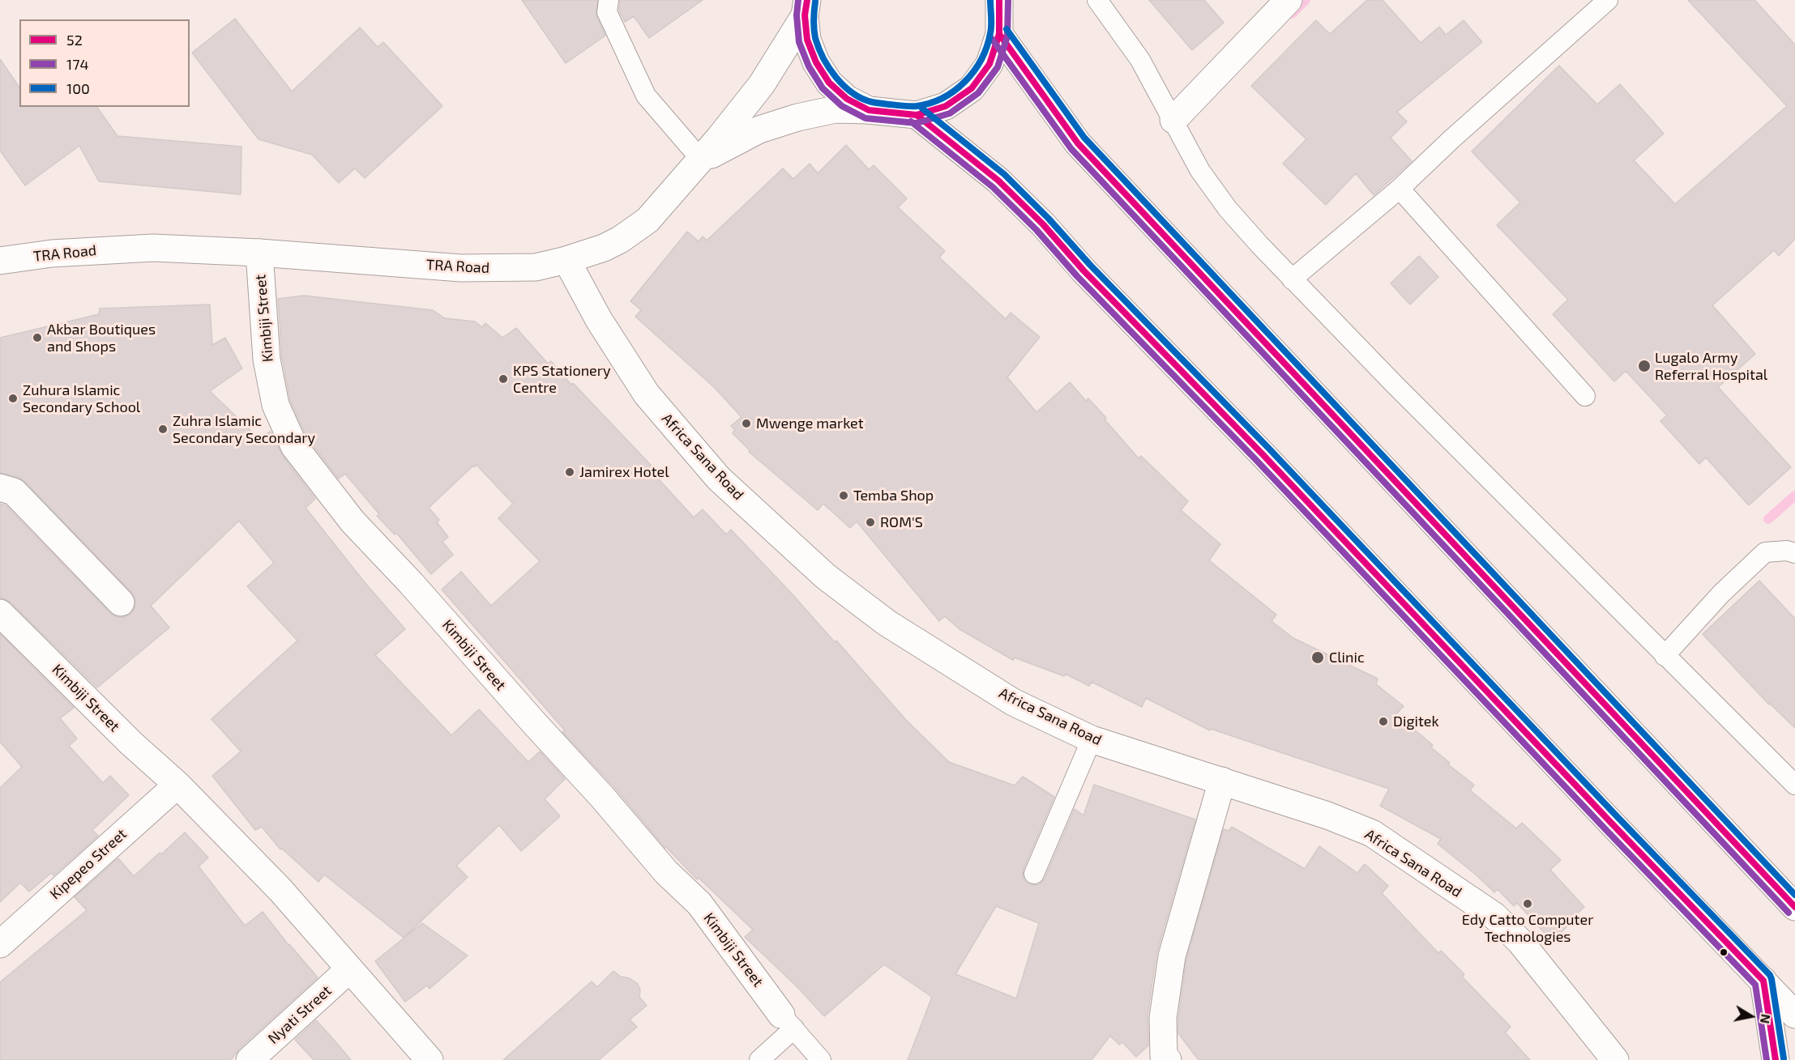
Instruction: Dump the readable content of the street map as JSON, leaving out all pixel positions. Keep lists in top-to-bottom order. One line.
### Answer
{"streets":{"main road":["TRA Road","Kimbiji Street","Africa Sana Road","Kipepeo Street","Nyati Street"]},"crossings":[["TRA Road","Kimbiji Street"],["TRA Road","Africa Sana Road"],["Kimbiji Street","Kipepeo Street"],["Kimbiji Street","Nyati Street"]],"places":["Akbar Boutiques and Shops","Lugalo Army Referral Hospital","KPS Stationery Centre","Zuhura Islamic Secondary School","Mwenge market","Zuhra Islamic Secondary Secondary","Jamirex Hotel","Temba Shop","ROM'S","Clinic","Digitek","Edy Catto Computer Technologies"],"lines":["transit line 52","transit line 174","transit line 100"],"legend":["52","174","100"],"north":"right"}
